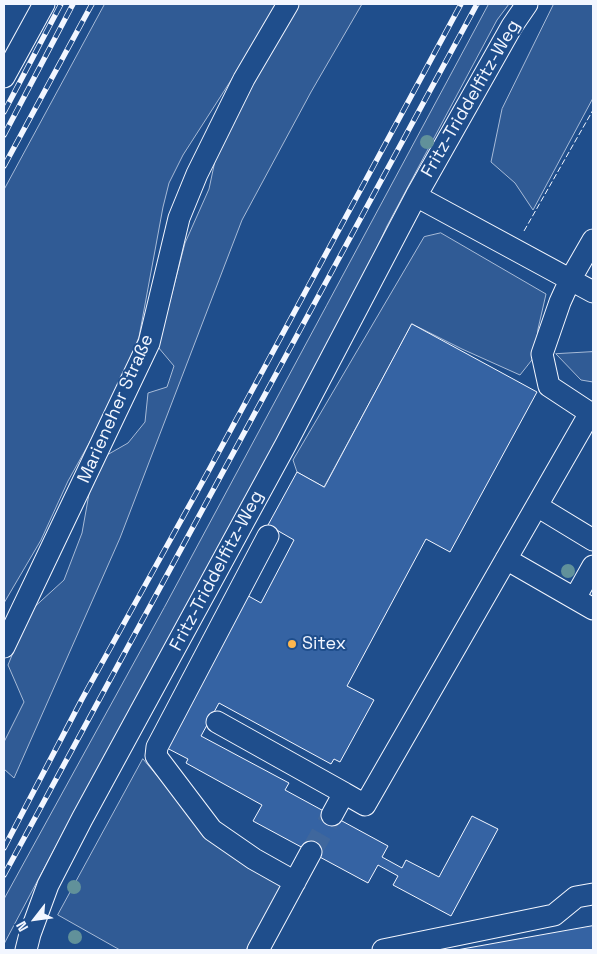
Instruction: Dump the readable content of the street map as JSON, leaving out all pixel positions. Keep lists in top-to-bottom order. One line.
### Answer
{"streets":{"street":["Fritz-Triddelfitz-Weg","Marieneher Straße"]},"places":["Sitex"],"north":"bottom left"}
